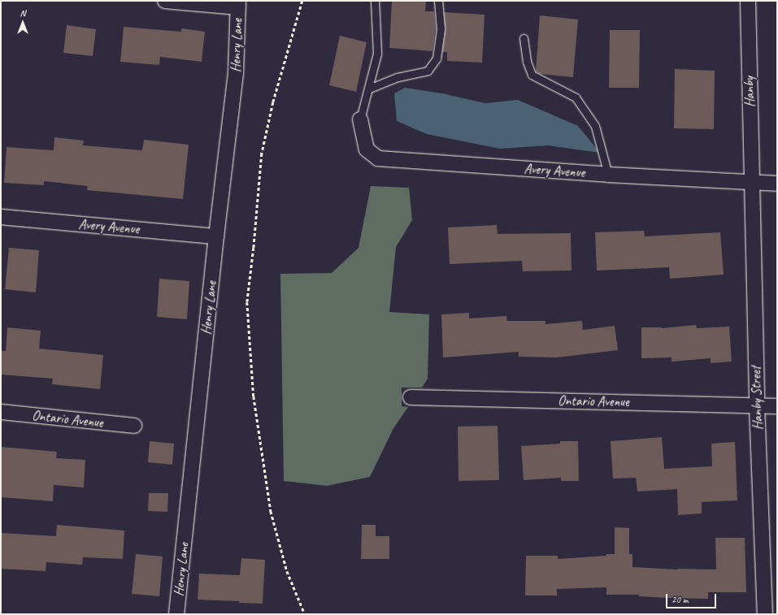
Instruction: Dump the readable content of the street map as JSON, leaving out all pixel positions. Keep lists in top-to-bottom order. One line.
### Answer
{"streets":{"street":["Henry Lane","Hanby","Avery Avenue","Hanby Street","Ontario Avenue"]},"crossings":[["Henry Lane","Avery Avenue"],["Hanby","Avery Avenue"],["Hanby","Hanby Street"],["Avery Avenue","Hanby Street"],["Hanby Street","Ontario Avenue"]],"scale_bar":"20 m","north":"top"}
